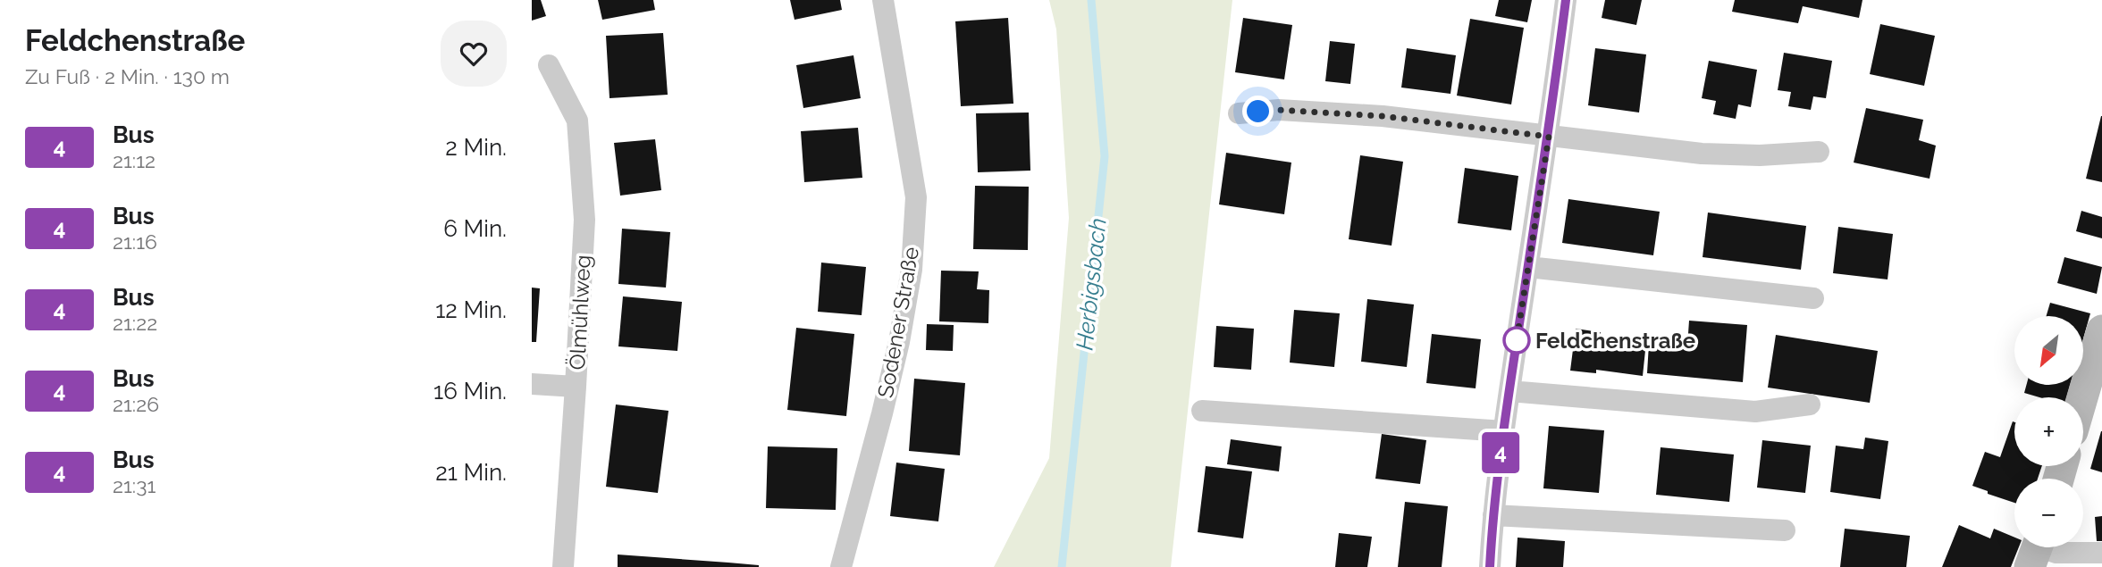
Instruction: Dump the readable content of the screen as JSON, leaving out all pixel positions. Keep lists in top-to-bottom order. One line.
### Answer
{"streets":{"street":["Ölmühlweg","Sodener Straße"]},"water":["Herbigsbach"],"places":["Feldchenstraße"],"lines":["bus line 4"],"north":"bottom left","page":{"heading":["Feldchenstraße","Zu Fuß · 2 Min. · 130 m"],"on_map":"4","list":[{"mark":"4","name":"Bus","note":"21:12","value":"2 Min."},{"mark":"4","name":"Bus","note":"21:16","value":"6 Min."},{"mark":"4","name":"Bus","note":"21:22","value":"12 Min."},{"mark":"4","name":"Bus","note":"21:26","value":"16 Min."},{"mark":"4","name":"Bus","note":"21:31","value":"21 Min."}],"map_buttons":["+","−"]}}
